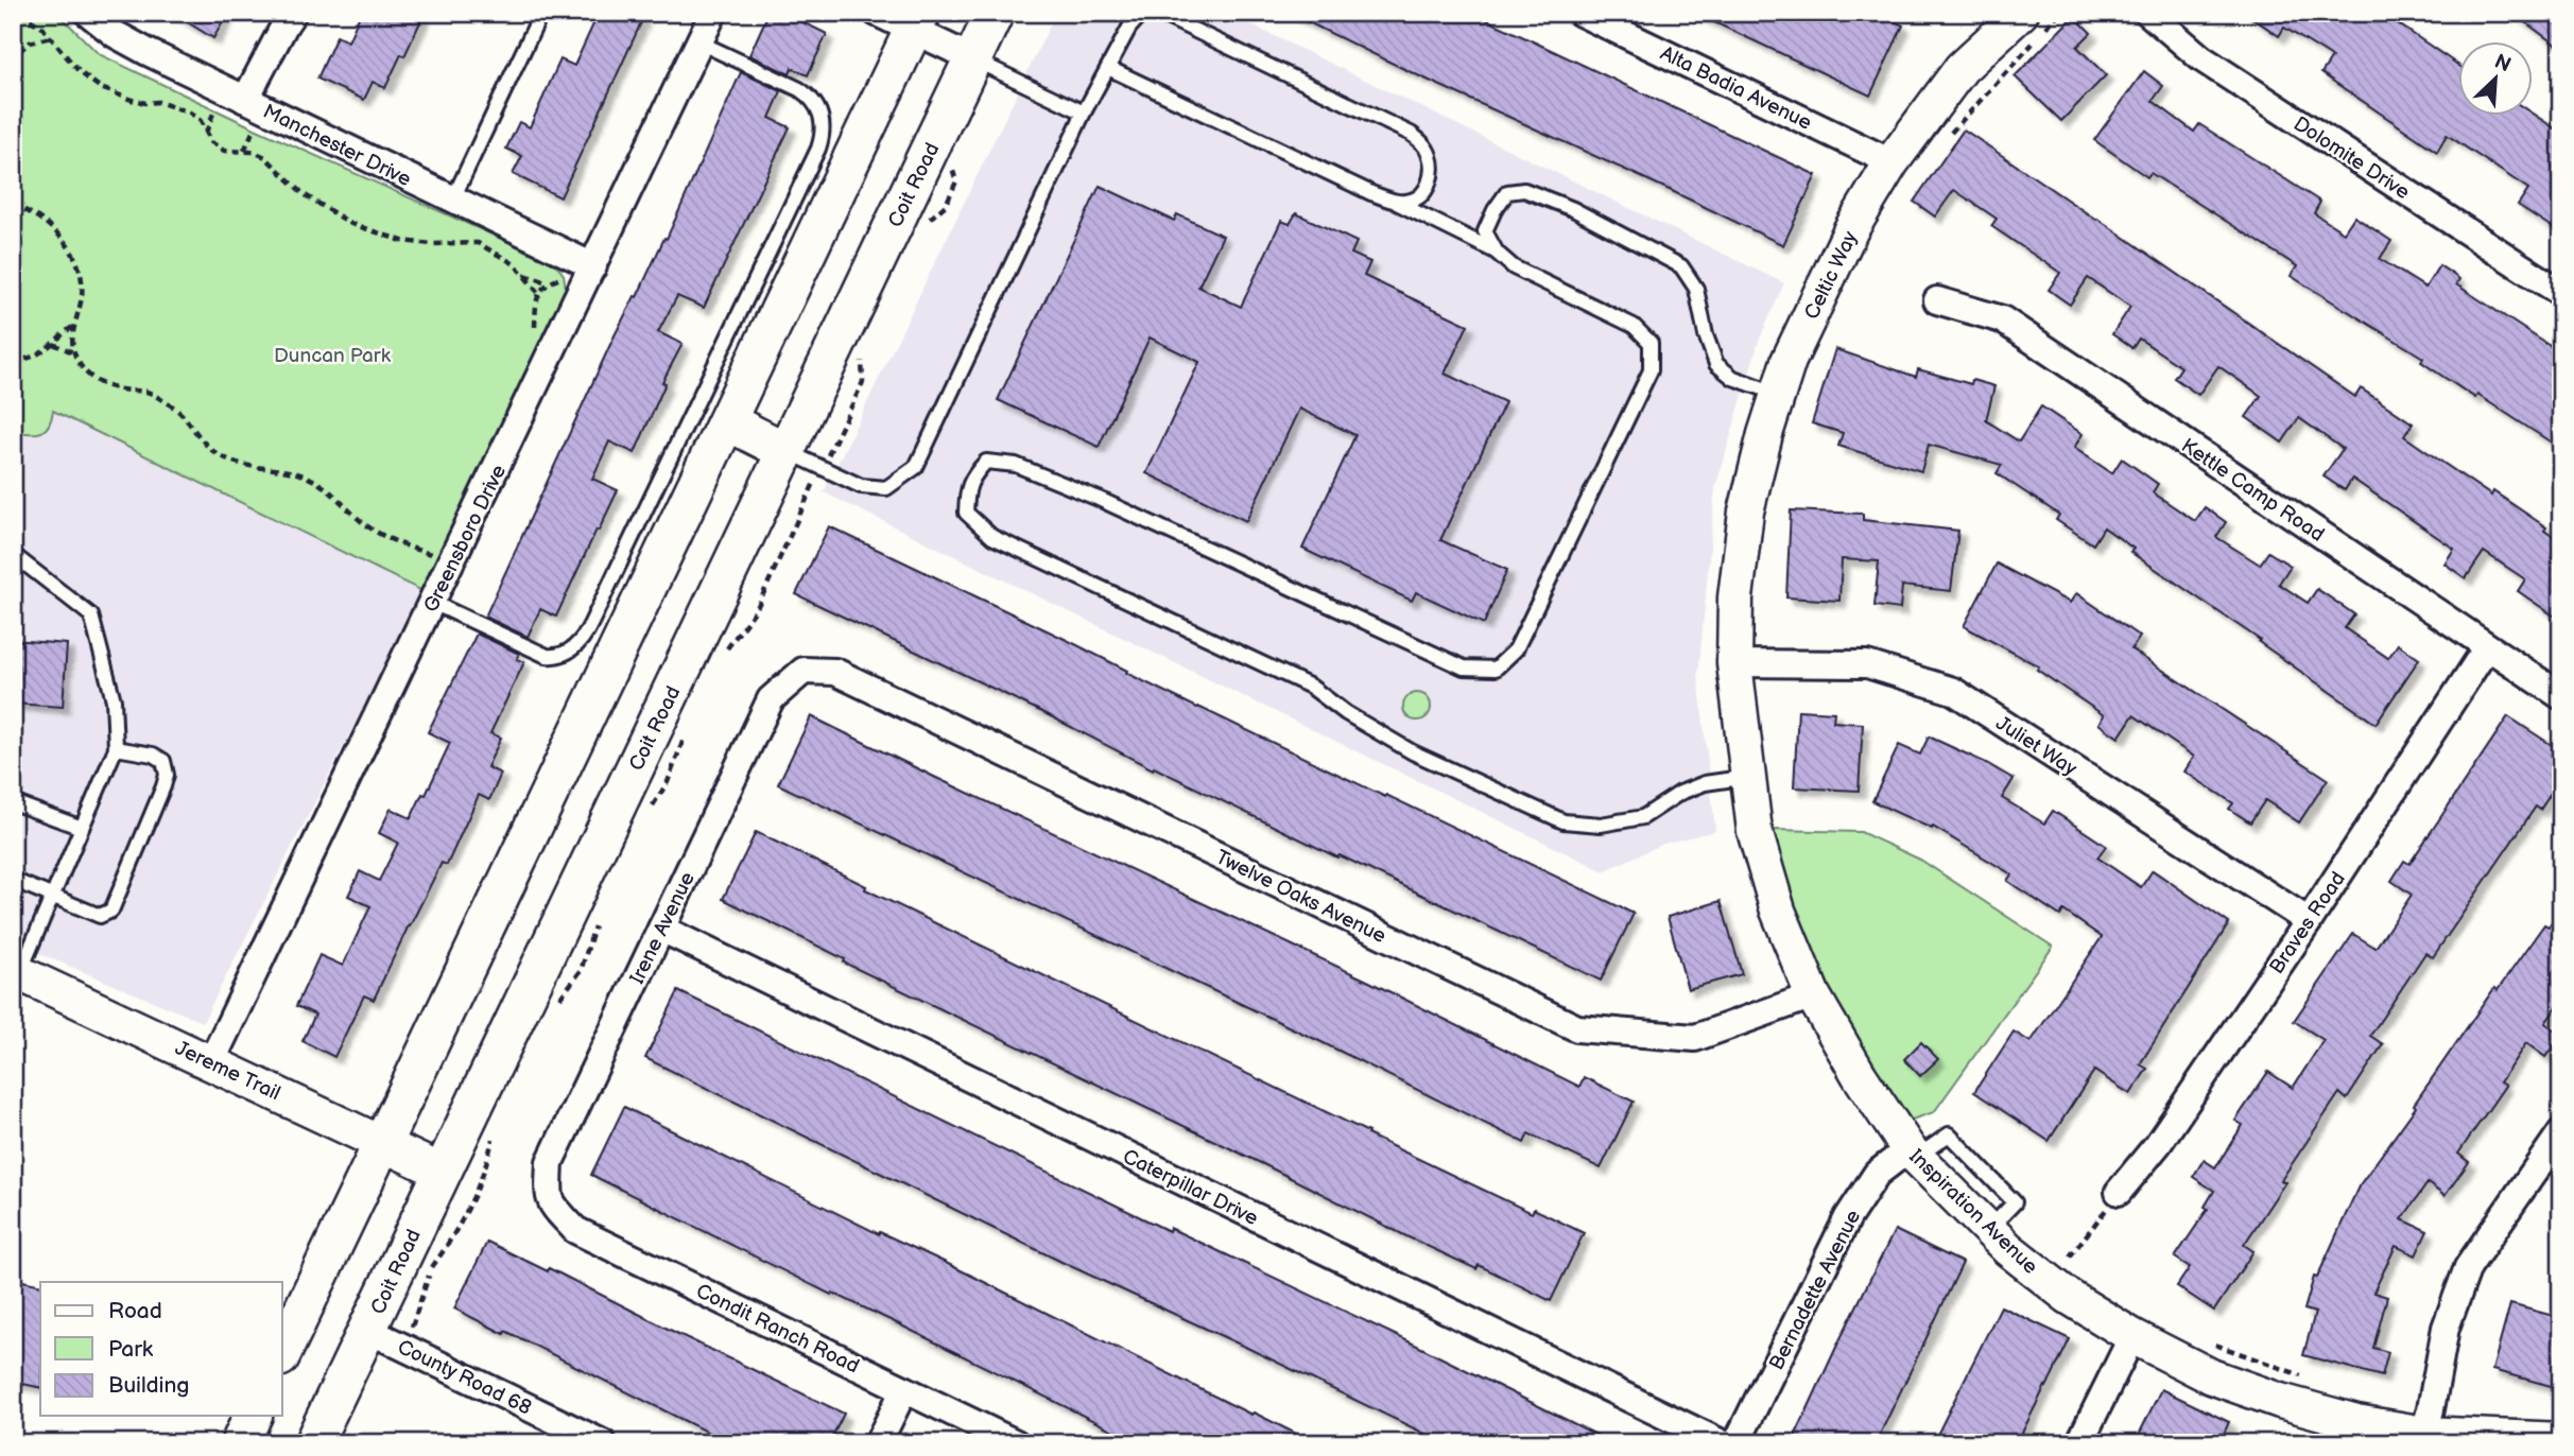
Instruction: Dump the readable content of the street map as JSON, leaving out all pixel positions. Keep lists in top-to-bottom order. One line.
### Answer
{"streets":{"main road":["Coit Road"],"street":["Alta Badia Avenue","Manchester Drive","Dolomite Drive","Celtic Way","Kettle Camp Road","Greensboro Drive","Juliet Way","Twelve Oaks Avenue","Braves Road","Irene Avenue","Jereme Trail","Caterpillar Drive","Inspiration Avenue","Bernadette Avenue","Condit Ranch Road","County Road 68"]},"crossings":[["Alta Badia Avenue","Celtic Way"],["Manchester Drive","Greensboro Drive"],["Coit Road","Jereme Trail"],["Coit Road","County Road 68"],["Celtic Way","Inspiration Avenue"],["Kettle Camp Road","Braves Road"],["Greensboro Drive","Jereme Trail"],["Juliet Way","Braves Road"],["Juliet Way","Inspiration Avenue"],["Twelve Oaks Avenue","Irene Avenue"],["Twelve Oaks Avenue","Inspiration Avenue"],["Irene Avenue","Caterpillar Drive"],["Irene Avenue","Condit Ranch Road"],["Inspiration Avenue","Bernadette Avenue"]],"parks":["Duncan Park"],"legend":["Road","Park","Building"],"north":"top right"}
